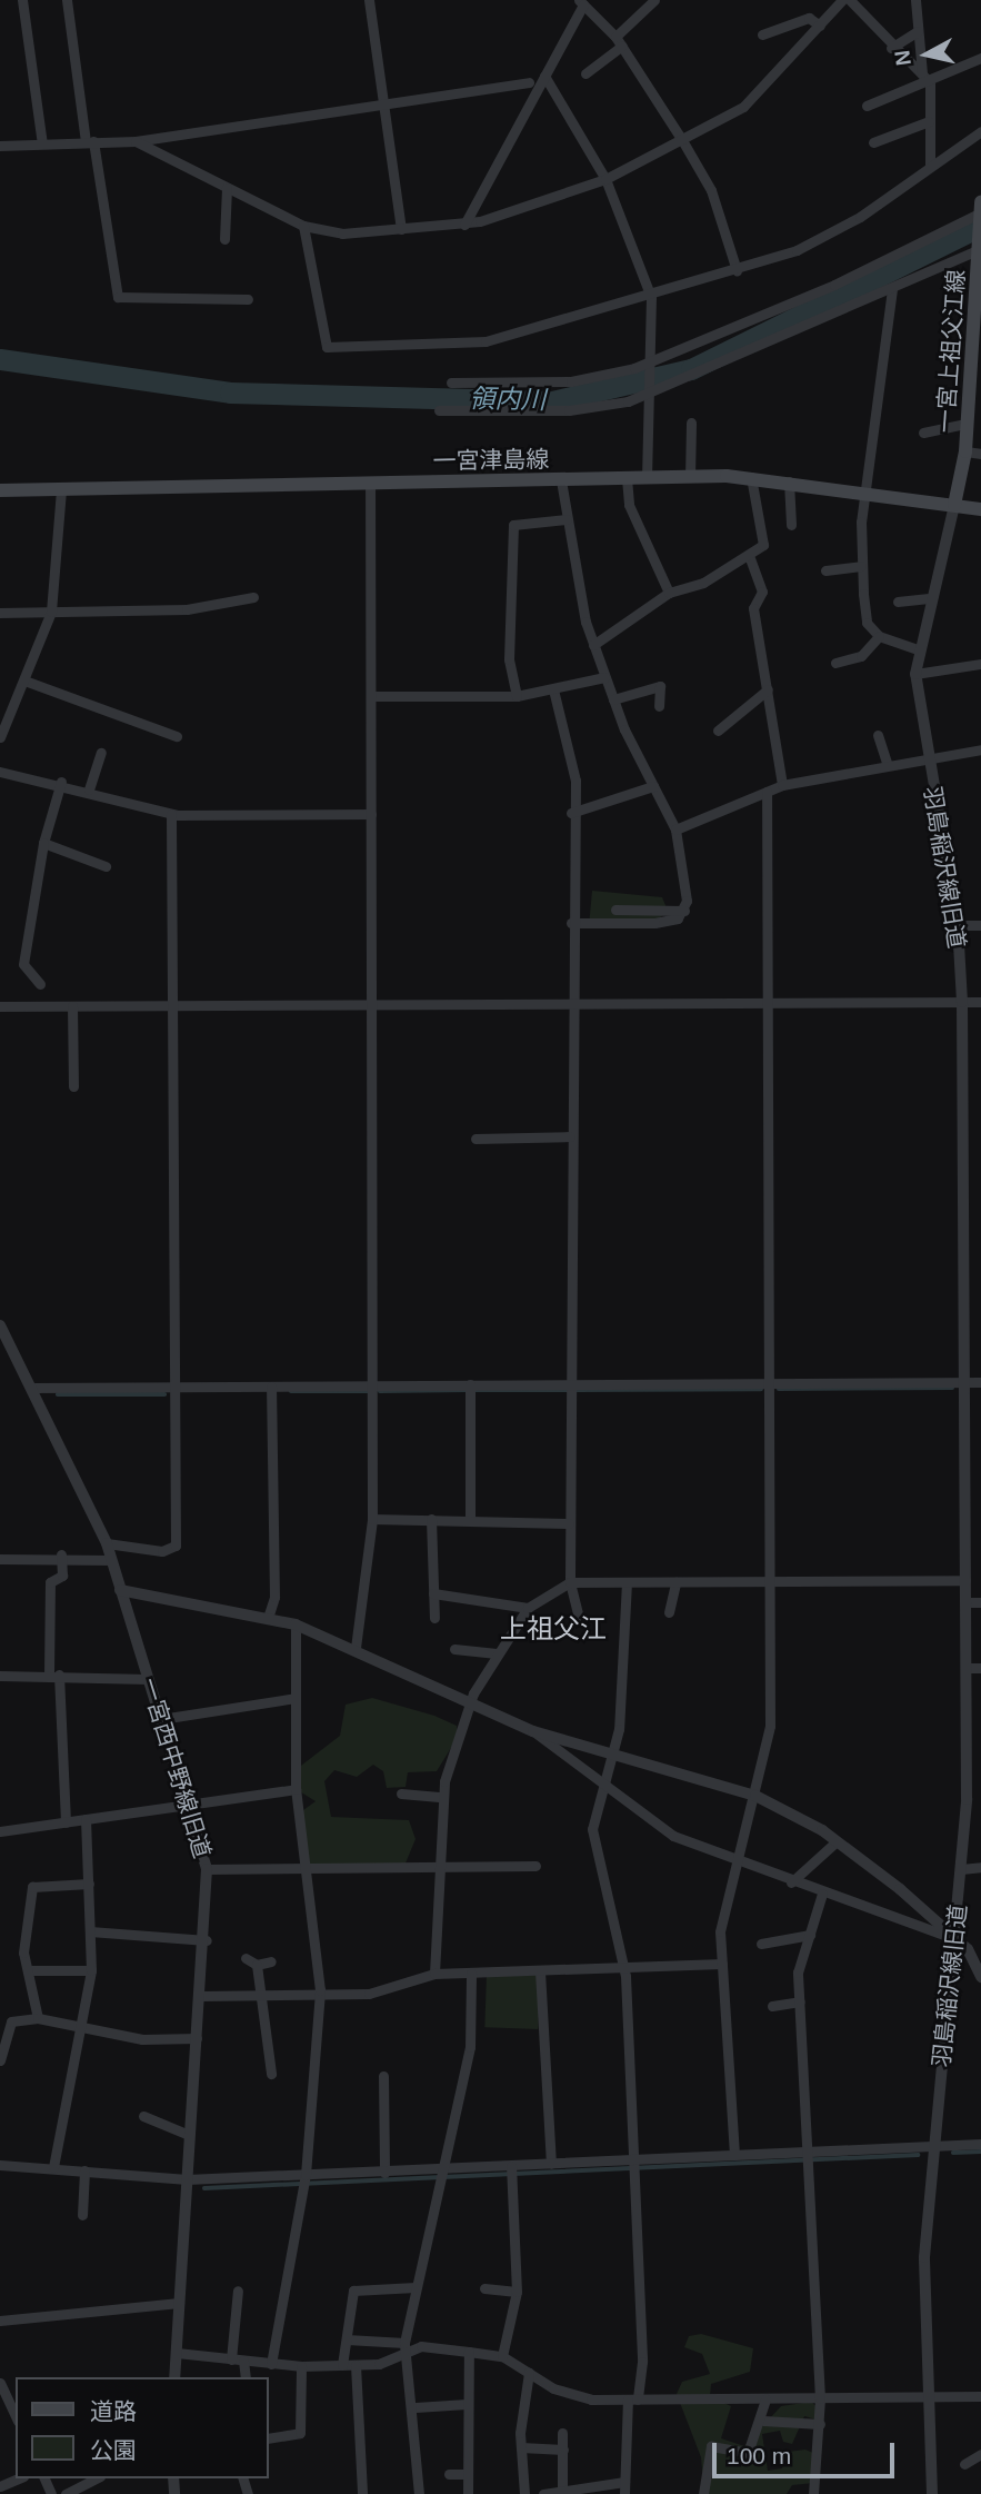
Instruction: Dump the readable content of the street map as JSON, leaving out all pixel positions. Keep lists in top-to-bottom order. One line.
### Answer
{"streets":{"main road":["一宮上祖父江線","一宮津島線"],"street":["羽島稲沢線旧道","一宮西中野線旧道"]},"crossings":[["一宮上祖父江線","一宮津島線"],["一宮上祖父江線","羽島稲沢線旧道"],["一宮津島線","羽島稲沢線旧道"]],"districts":["上祖父江"],"water":["領内川"],"legend":["道路","公園"],"scale_bar":"100 m","north":"left"}
